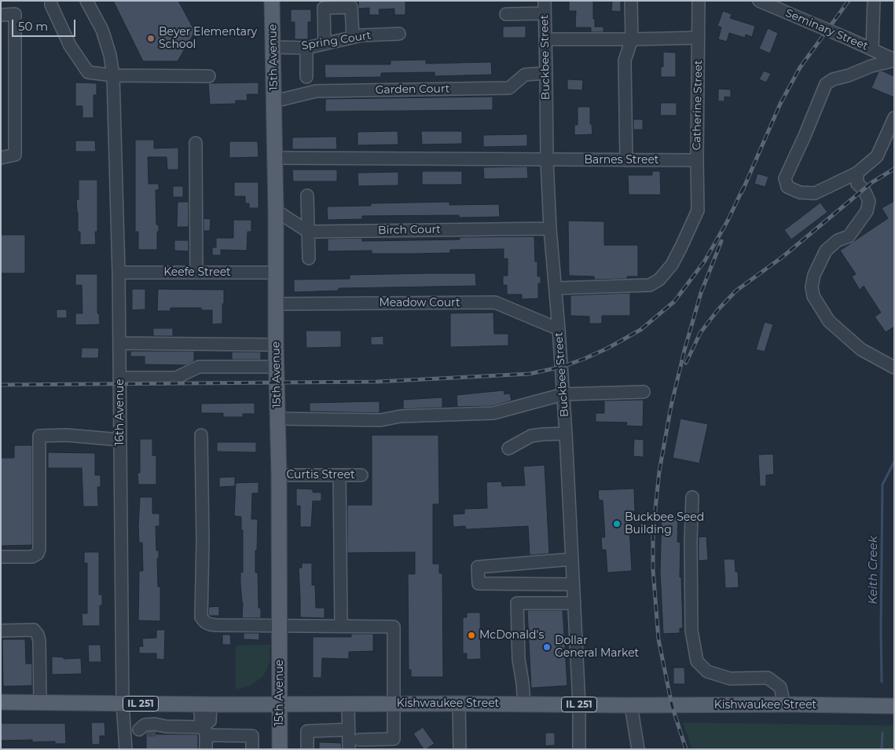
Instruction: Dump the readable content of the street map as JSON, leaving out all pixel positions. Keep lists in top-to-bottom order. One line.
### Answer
{"streets":{"main road":["15th Avenue","IL 251","Kishwaukee Street"],"street":["Seminary Street","Spring Court","Buckbee Street","Garden Court","Catherine Street","Barnes Street","Birch Court","Keefe Street","Meadow Court","16th Avenue","Curtis Street"]},"crossings":[["Spring Court","15th Avenue"],["15th Avenue","Garden Court"],["15th Avenue","Keefe Street"],["15th Avenue","Meadow Court"],["15th Avenue","Curtis Street"],["15th Avenue","Kishwaukee Street"],["Buckbee Street","Garden Court"],["Buckbee Street","Catherine Street"],["Buckbee Street","Barnes Street"],["Buckbee Street","Birch Court"],["Buckbee Street","Meadow Court"],["Buckbee Street","Kishwaukee Street"],["Catherine Street","Barnes Street"],["Keefe Street","16th Avenue"],["16th Avenue","Kishwaukee Street"]],"water":["Keith Creek"],"places":["Beyer Elementary School","Buckbee Seed Building","McDonald's","Dollar General Market"],"scale_bar":"50 m"}
